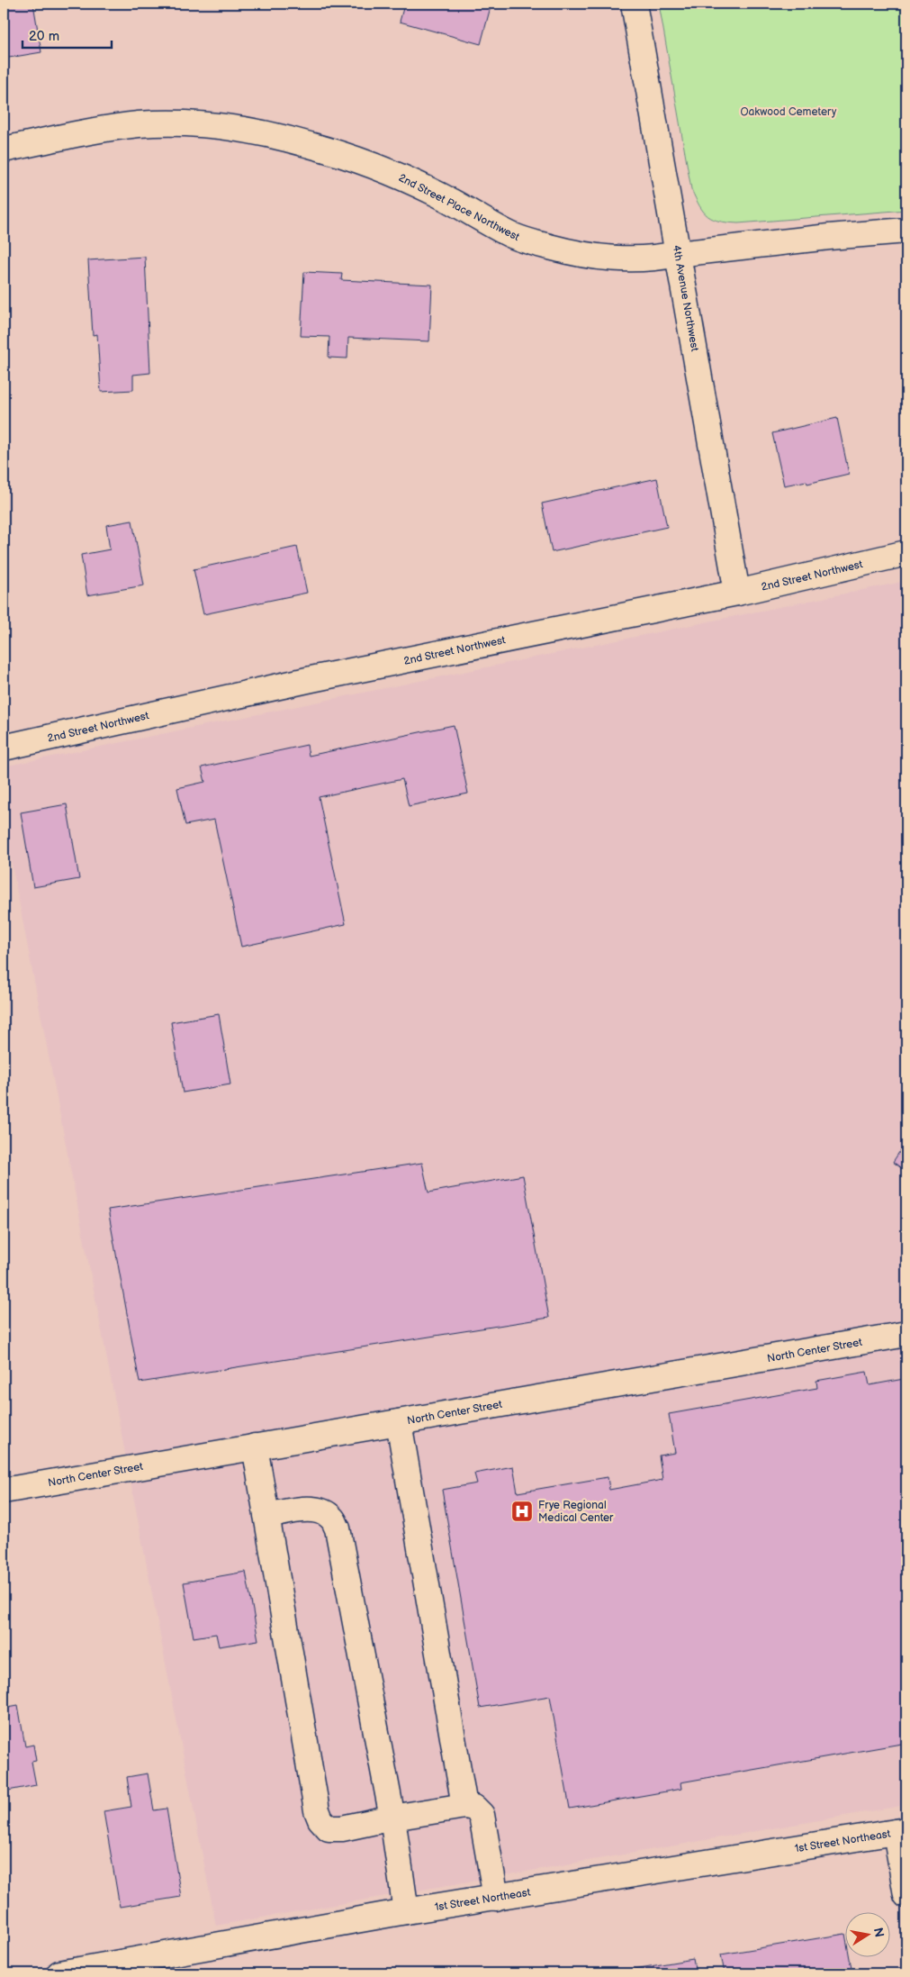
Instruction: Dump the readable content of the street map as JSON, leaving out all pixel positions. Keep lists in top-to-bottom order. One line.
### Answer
{"streets":{"street":["2nd Street Place Northwest","4th Avenue Northwest","2nd Street Northwest","North Center Street","1st Street Northeast"]},"crossings":[["2nd Street Place Northwest","4th Avenue Northwest"],["4th Avenue Northwest","2nd Street Northwest"]],"parks":["Oakwood Cemetery"],"places":{"hospital":["Frye Regional Medical Center"]},"scale_bar":"20 m","north":"right"}
